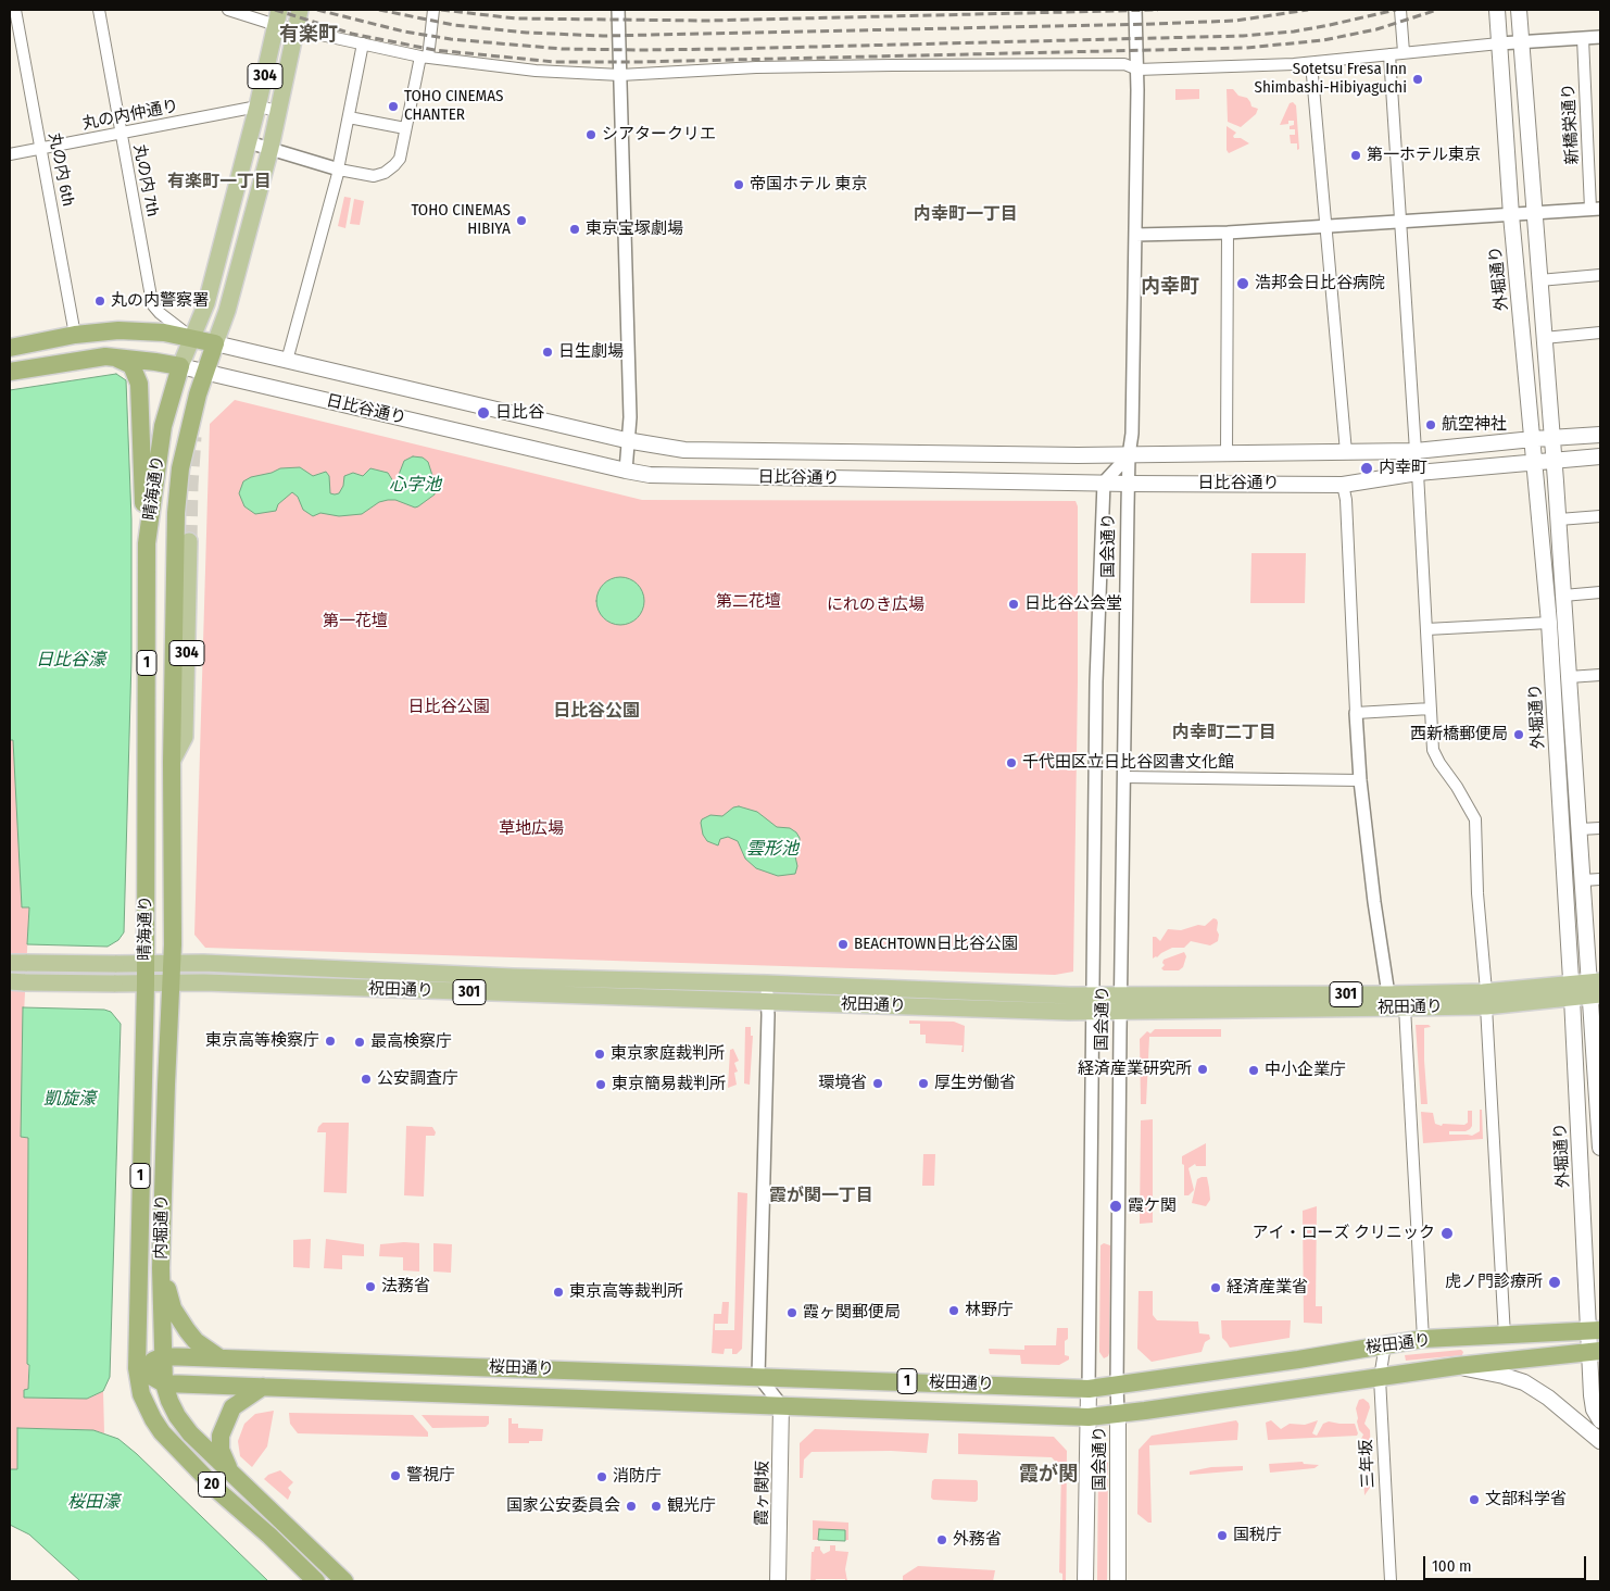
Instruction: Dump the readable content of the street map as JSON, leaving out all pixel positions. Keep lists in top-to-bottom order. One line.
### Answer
{"streets":{"highway":["日比谷通り","晴海通り","1","内堀通り","桜田通り","20"],"main road":["304","外堀通り","国会通り","祝田通り","301","霞ヶ関坂"],"street":["丸の内仲通り","新橋栄通り","丸の内 6th","丸の内 7th","三年坂"]},"crossings":[["304","晴海通り"],["丸の内仲通り","丸の内 6th"],["丸の内仲通り","丸の内 7th"],["丸の内仲通り","晴海通り"],["丸の内 6th","日比谷通り"],["丸の内 7th","日比谷通り"],["丸の内 7th","晴海通り"],["外堀通り","日比谷通り"],["外堀通り","祝田通り"],["外堀通り","桜田通り"],["日比谷通り","晴海通り"],["日比谷通り","国会通り"],["日比谷通り","1"],["晴海通り","1"],["晴海通り","祝田通り"],["晴海通り","301"],["晴海通り","内堀通り"],["国会通り","祝田通り"],["国会通り","桜田通り"],["1","内堀通り"],["1","桜田通り"],["1","20"],["祝田通り","301"],["祝田通り","内堀通り"],["301","内堀通り"],["内堀通り","20"],["桜田通り","三年坂"],["桜田通り","20"],["桜田通り","霞ヶ関坂"]],"districts":["有楽町","有楽町一丁目","内幸町一丁目","内幸町","日比谷公園","内幸町二丁目","霞が関一丁目","霞が関"],"water":["心字池","日比谷濠","雲形池","凱旋濠","桜田濠"],"parks":["第二花壇","にれのき広場","第一花壇","日比谷公園","草地広場"],"places":["Sotetsu Fresa Inn Shimbashi-Hibiyaguchi","TOHO CINEMAS CHANTER","シアタークリエ","第一ホテル東京","帝国ホテル 東京","TOHO CINEMAS HIBIYA","東京宝塚劇場","浩邦会日比谷病院","丸の内警察署","日生劇場","日比谷","航空神社","内幸町","日比谷公会堂","西新橋郵便局","千代田区立日比谷図書文化館","BEACHTOWN日比谷公園","東京高等検察庁","最高検察庁","東京家庭裁判所","経済産業研究所","中小企業庁","公安調査庁","環境省","厚生労働省","東京簡易裁判所","霞ケ関","アイ・ローズ クリニック","虎ノ門診療所","法務省","経済産業省","東京高等裁判所","林野庁","霞ヶ関郵便局","警視庁","消防庁","文部科学省","国家公安委員会","観光庁","国税庁","外務省"],"scale_bar":"100 m"}
